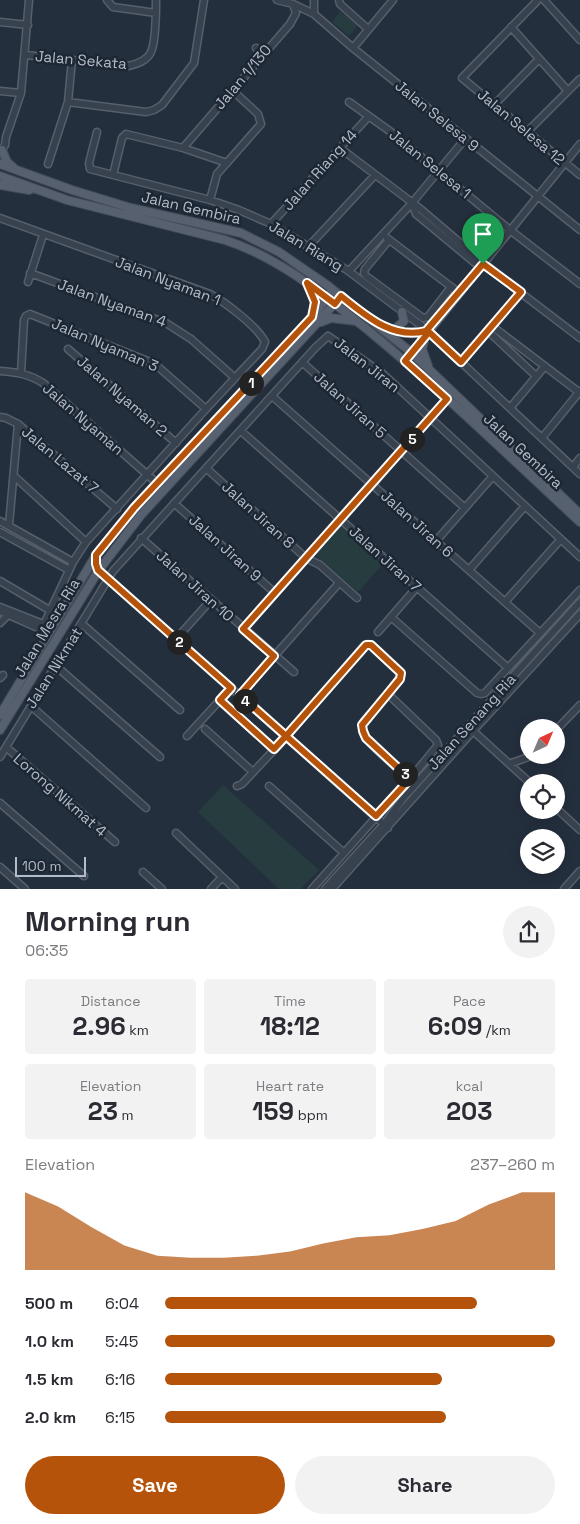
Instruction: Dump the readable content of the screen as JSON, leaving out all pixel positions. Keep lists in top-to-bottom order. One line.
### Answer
{"streets":{"main road":["Jalan Gembira","Jalan Mesra Ria"],"street":["Jalan Sekata","Jalan 1/130","Jalan Selesa 9","Jalan Selesa 12","Jalan Selesa 1","Jalan Riang 14","Jalan Riang","Jalan Nyaman 1","Jalan Nyaman 4","Jalan Nyaman 3","Jalan Jiran","Jalan Nyaman 2","Jalan Jiran 5","Jalan Nyaman","Jalan Lazat 7","Jalan Jiran 8","Jalan Jiran 6","Jalan Jiran 9","Jalan Jiran 7","Jalan Jiran 10","Jalan Nikmat","Jalan Senang Ria","Lorong Nikmat 4"]},"crossings":[["Jalan 1/130","Jalan Selesa 9"],["Jalan Selesa 1","Jalan Riang 14"],["Jalan Riang 14","Jalan Riang"],["Jalan Gembira","Jalan Mesra Ria"],["Jalan Nyaman 1","Jalan Nyaman 4"],["Jalan Nyaman 1","Jalan Nyaman 3"],["Jalan Nyaman 1","Jalan Nyaman 2"],["Jalan Nyaman 1","Jalan Nyaman"],["Jalan Nyaman 1","Jalan Lazat 7"],["Jalan Nyaman 3","Jalan Nyaman"],["Jalan Jiran","Jalan Jiran 5"],["Jalan Jiran","Jalan Jiran 8"],["Jalan Jiran","Jalan Jiran 6"],["Jalan Jiran","Jalan Jiran 9"],["Jalan Jiran","Jalan Jiran 7"],["Jalan Jiran","Jalan Jiran 10"],["Jalan Jiran","Jalan Nikmat"],["Jalan Nyaman","Jalan Mesra Ria"],["Jalan Nikmat","Lorong Nikmat 4"]],"scale_bar":"100 m","north":"top right","page":{"pins":["1","5","2","4","3"],"scale":"100 m","heading":["Morning run","06:35"],"stats":[["Distance","2.96 km"],["Time","18:12"],["Pace","6:09 /km"],["Elevation","23 m"],["Heart rate","159 bpm"],["kcal","203"]],"chart":["Elevation","237–260 m"],"list":[{"name":"500 m","note":"6:04"},{"name":"1.0 km","note":"5:45"},{"name":"1.5 km","note":"6:16"},{"name":"2.0 km","note":"6:15"}],"buttons":["Save","Share"]}}
